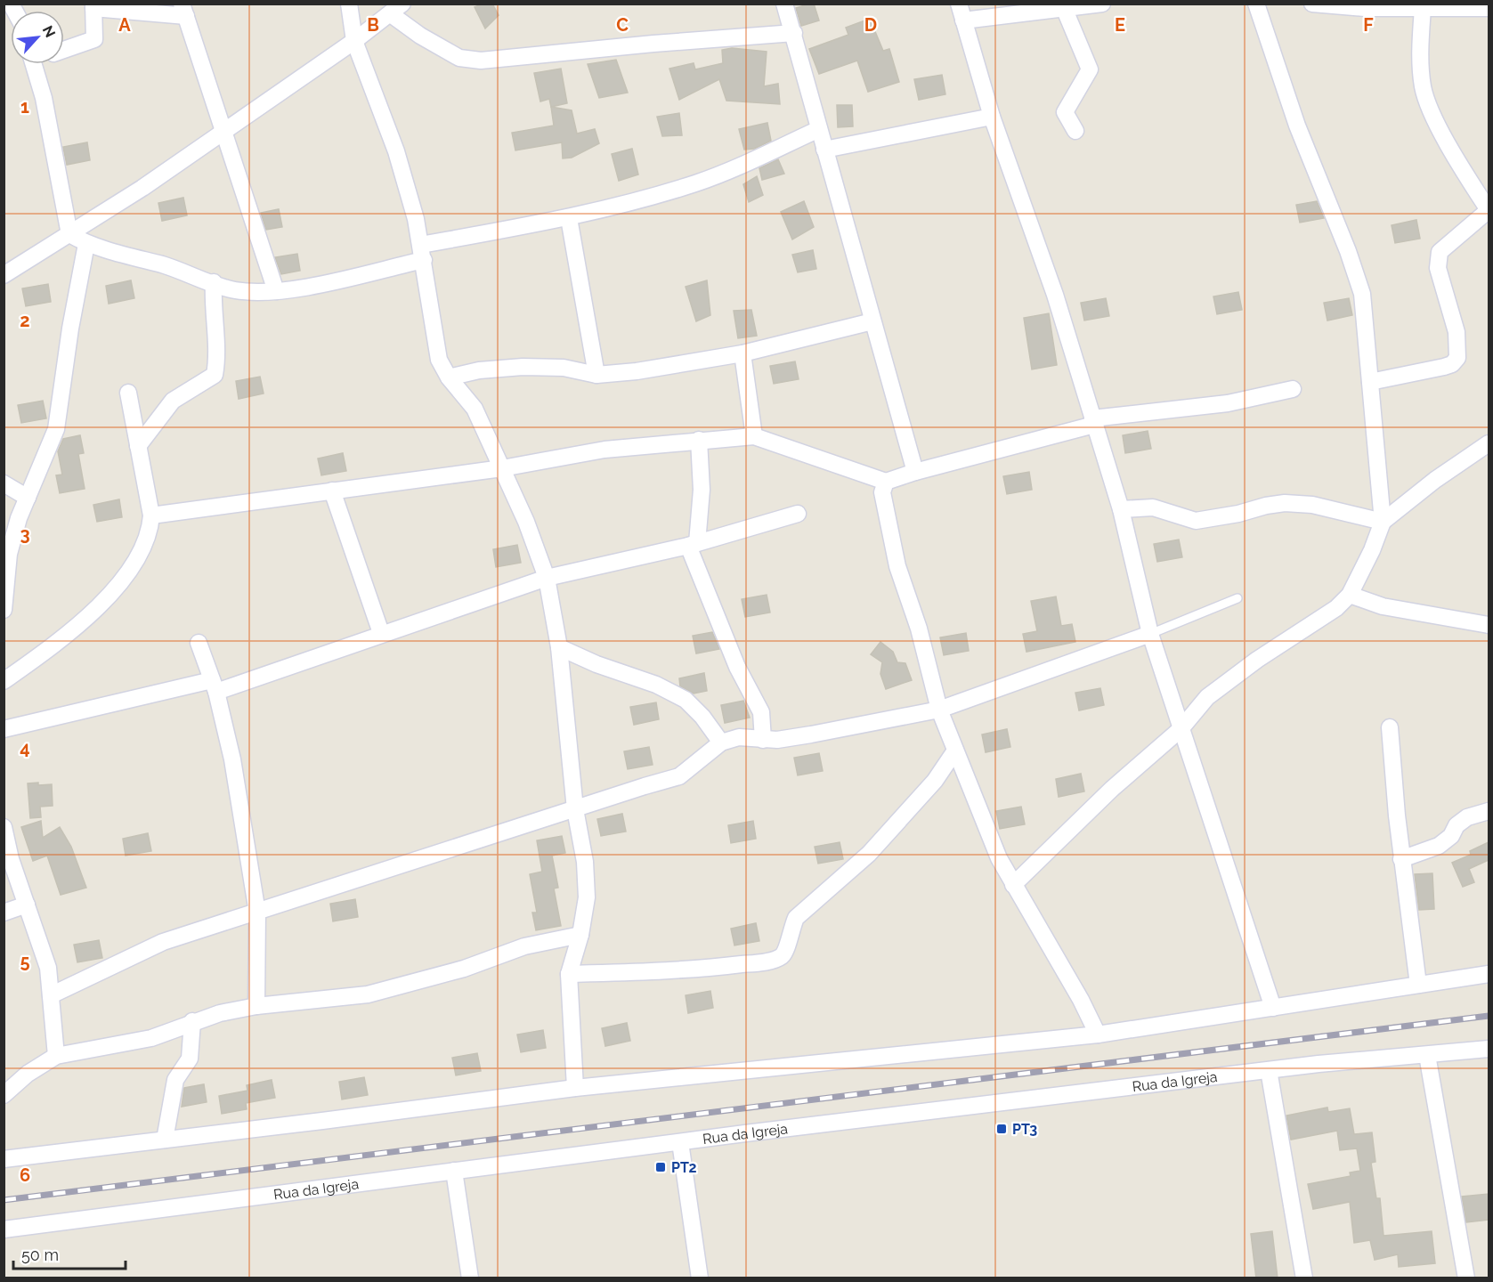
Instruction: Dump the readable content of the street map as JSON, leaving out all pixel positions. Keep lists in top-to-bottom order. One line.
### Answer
{"streets":{"street":["Rua da Igreja"]},"places":{"transit":["PT3","PT2"]},"scale_bar":"50 m","north":"top right","grid":{"columns":["A","B","C","D","E","F"],"rows":["1","2","3","4","5","6"]}}
